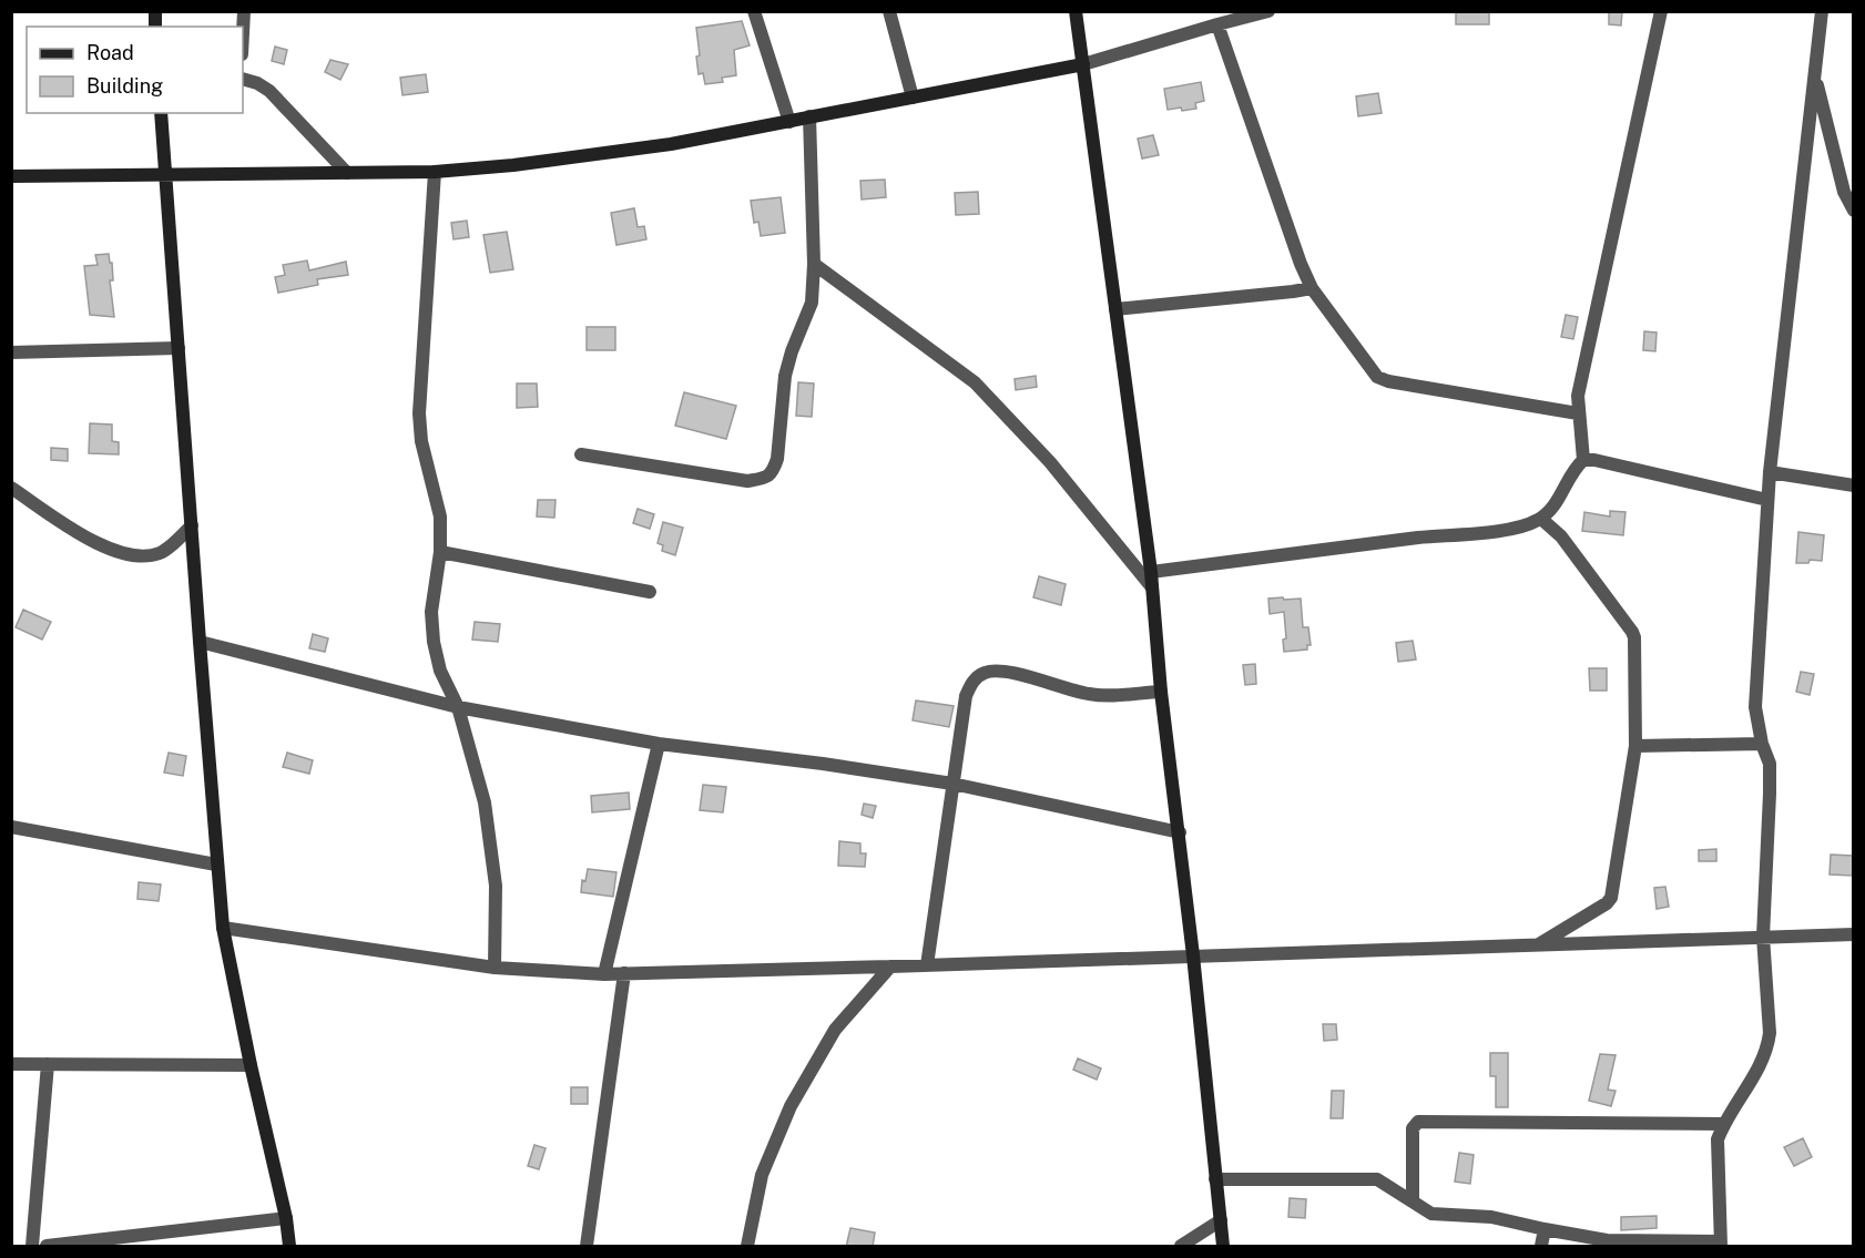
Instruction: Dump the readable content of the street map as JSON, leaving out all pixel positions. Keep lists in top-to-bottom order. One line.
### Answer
{"legend":["Road","Building"]}
